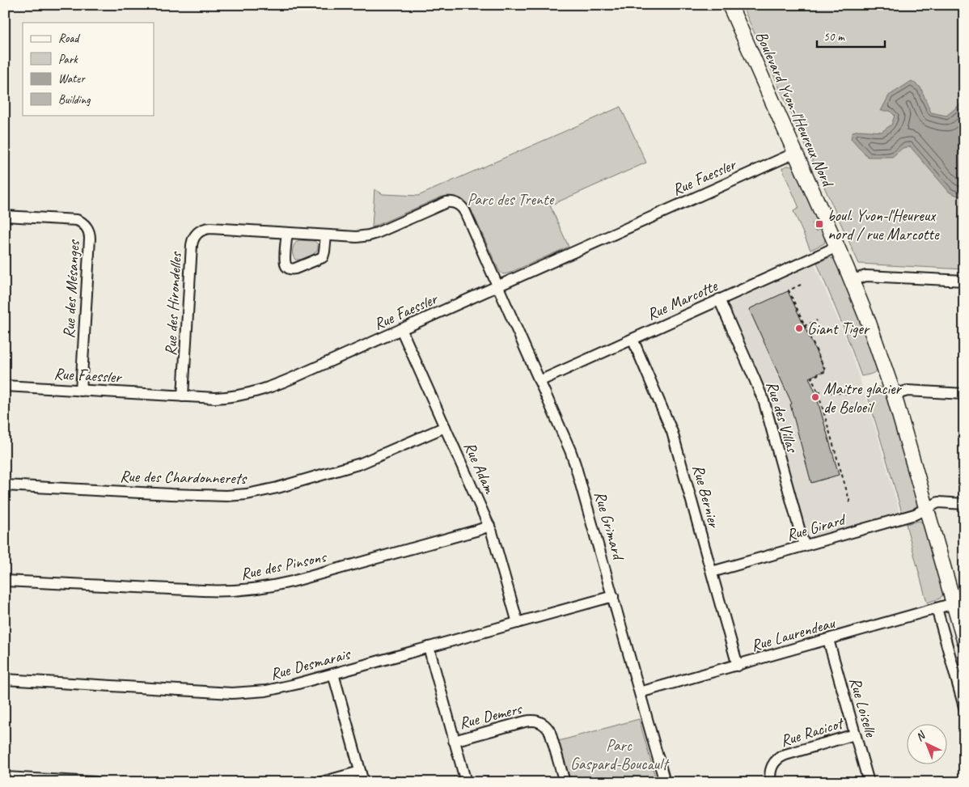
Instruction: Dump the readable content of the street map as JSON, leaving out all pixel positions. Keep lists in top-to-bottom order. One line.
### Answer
{"streets":{"street":["Boulevard Yvon-l'Heureux Nord","Rue Faessler","Rue des Mésanges","Rue Marcotte","Rue des Hirondelles","Rue des Villas","Rue Adam","Rue des Chardonnerets","Rue Bernier","Rue Grimard","Rue Girard","Rue des Pinsons","Rue Laurendeau","Rue Desmarais","Rue Loiselle","Rue Demers","Rue Racicot"]},"crossings":[["Boulevard Yvon-l'Heureux Nord","Rue Faessler"],["Boulevard Yvon-l'Heureux Nord","Rue Marcotte"],["Boulevard Yvon-l'Heureux Nord","Rue Girard"],["Boulevard Yvon-l'Heureux Nord","Rue Laurendeau"],["Rue Faessler","Rue des Mésanges"],["Rue Faessler","Rue des Hirondelles"],["Rue Faessler","Rue Adam"],["Rue Faessler","Rue Grimard"],["Rue Marcotte","Rue des Villas"],["Rue Marcotte","Rue Bernier"],["Rue Marcotte","Rue Grimard"],["Rue des Hirondelles","Rue Grimard"],["Rue des Villas","Rue Girard"],["Rue Adam","Rue des Chardonnerets"],["Rue Adam","Rue des Pinsons"],["Rue Adam","Rue Desmarais"],["Rue Bernier","Rue Girard"],["Rue Bernier","Rue Laurendeau"],["Rue Grimard","Rue Laurendeau"],["Rue Grimard","Rue Desmarais"],["Rue Laurendeau","Rue Loiselle"],["Rue Loiselle","Rue Racicot"]],"parks":["Parc des Trente","Parc Gaspard-Boucault"],"places":{"transit":["boul. Yvon-l'Heureux nord / rue Marcotte"],"other":["Giant Tiger","Maitre glacier de Beloeil"]},"legend":["Road","Park","Water","Building"],"scale_bar":"50 m","north":"top left"}
